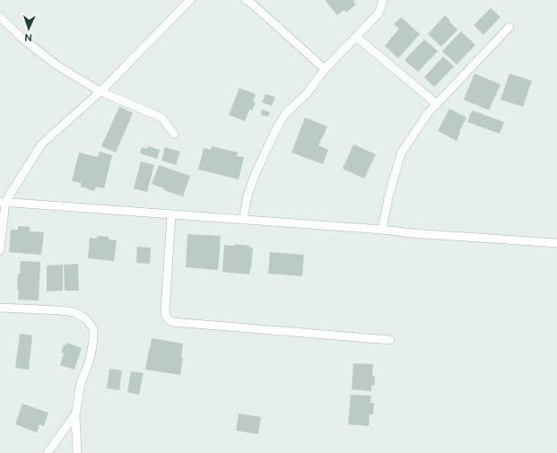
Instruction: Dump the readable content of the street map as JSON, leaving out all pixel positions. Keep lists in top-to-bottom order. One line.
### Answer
{"north":"bottom"}
